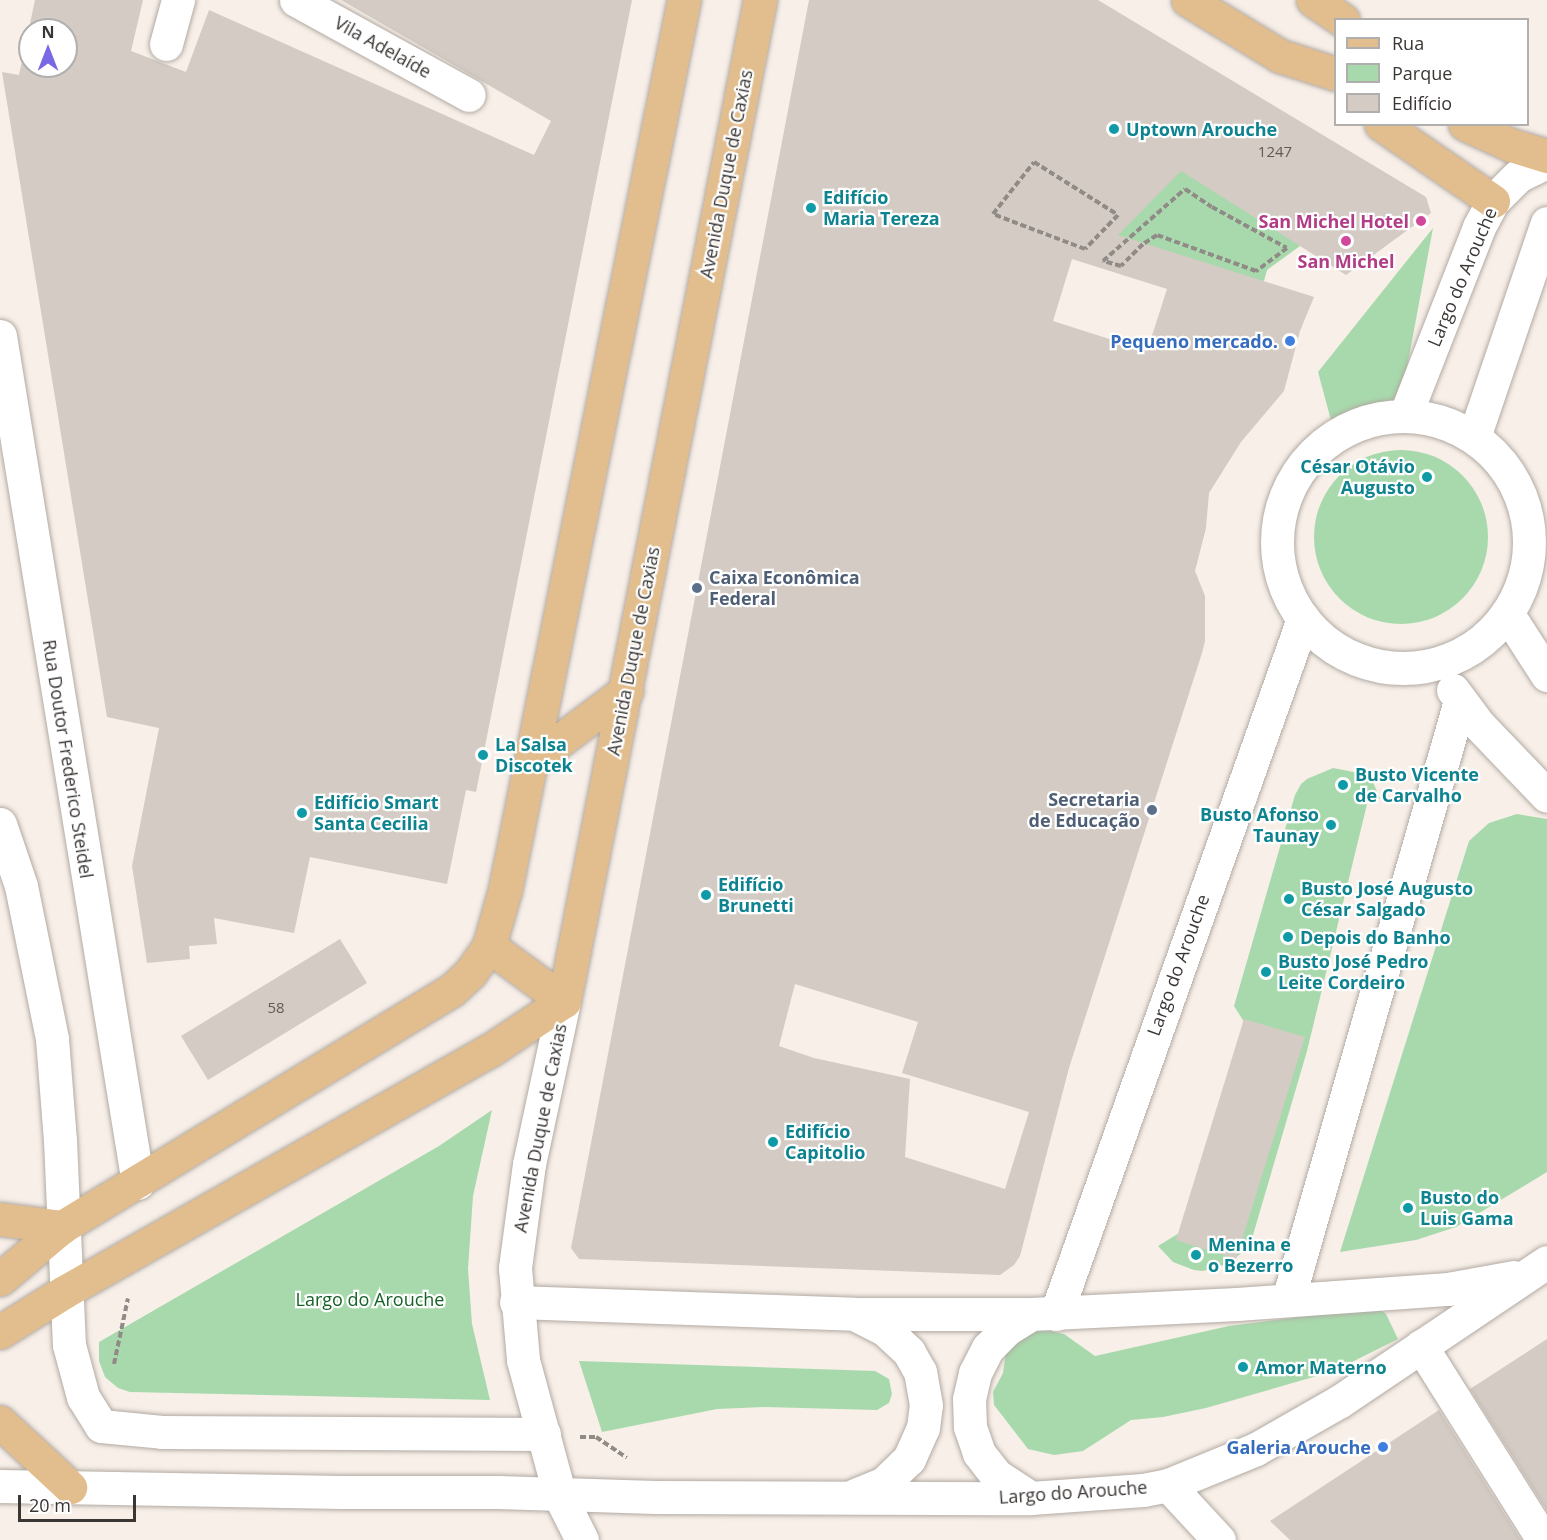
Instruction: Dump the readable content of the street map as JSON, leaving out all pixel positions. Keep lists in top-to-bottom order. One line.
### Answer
{"streets":{"main road":["Avenida Duque de Caxias"],"street":["Vila Adelaíde","Largo do Arouche","Rua Doutor Frederico Steidel"]},"crossings":[["Avenida Duque de Caxias","Largo do Arouche"]],"parks":["Largo do Arouche"],"places":["Uptown Arouche","Edifício Maria Tereza","San Michel Hotel","San Michel","Pequeno mercado.","César Otávio Augusto","Caixa Econômica Federal","La Salsa Discotek","Busto Vicente de Carvalho","Secretaria de Educação","Edifício Smart Santa Cecilia","Busto Afonso Taunay","Edifício Brunetti","Busto José Augusto César Salgado","Depois do Banho","Busto José Pedro Leite Cordeiro","Edifício Capitolio","Busto do Luis Gama","Menina e o Bezerro","Amor Materno","Galeria Arouche"],"house_numbers":["1247","58"],"legend":["Rua","Parque","Edifício"],"scale_bar":"20 m","north":"top"}
